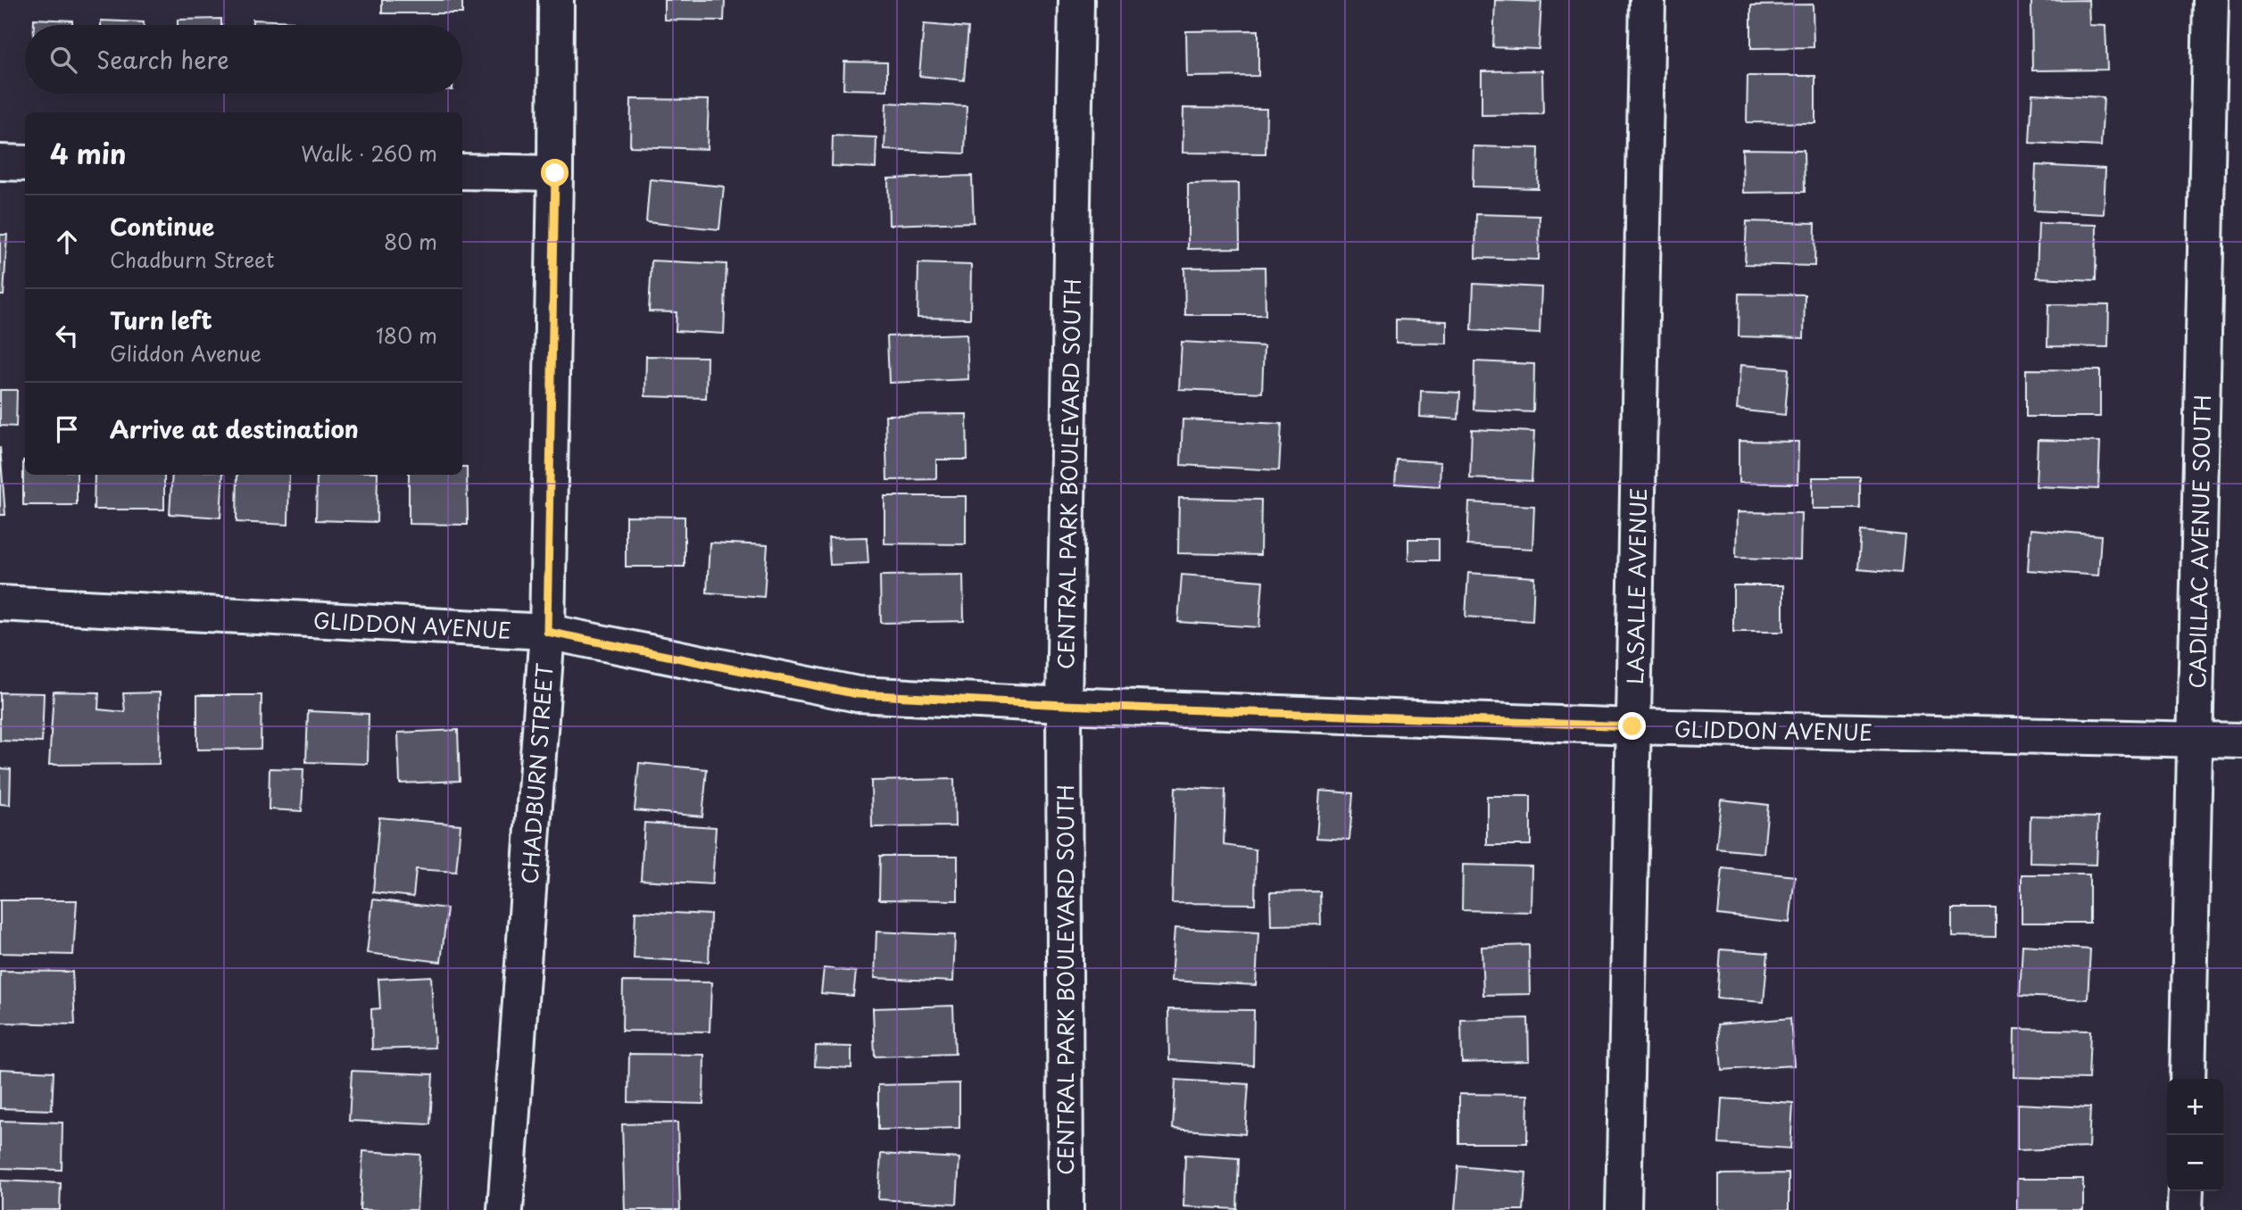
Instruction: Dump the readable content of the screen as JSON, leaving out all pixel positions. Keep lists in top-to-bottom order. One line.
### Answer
{"streets":{"street":["CENTRAL PARK BOULEVARD SOUTH","CADILLAC AVENUE SOUTH","LASALLE AVENUE","GLIDDON AVENUE","CHADBURN STREET"]},"crossings":[["CENTRAL PARK BOULEVARD SOUTH","GLIDDON AVENUE"],["CADILLAC AVENUE SOUTH","GLIDDON AVENUE"],["LASALLE AVENUE","GLIDDON AVENUE"],["GLIDDON AVENUE","CHADBURN STREET"]],"page":{"search":"Search here","heading":["4 min","Walk · 260 m"],"list":[["Continue","Chadburn Street","80 m"],["Turn left","Gliddon Avenue","180 m"],"Arrive at destination"],"map_buttons":["+","−"]}}
